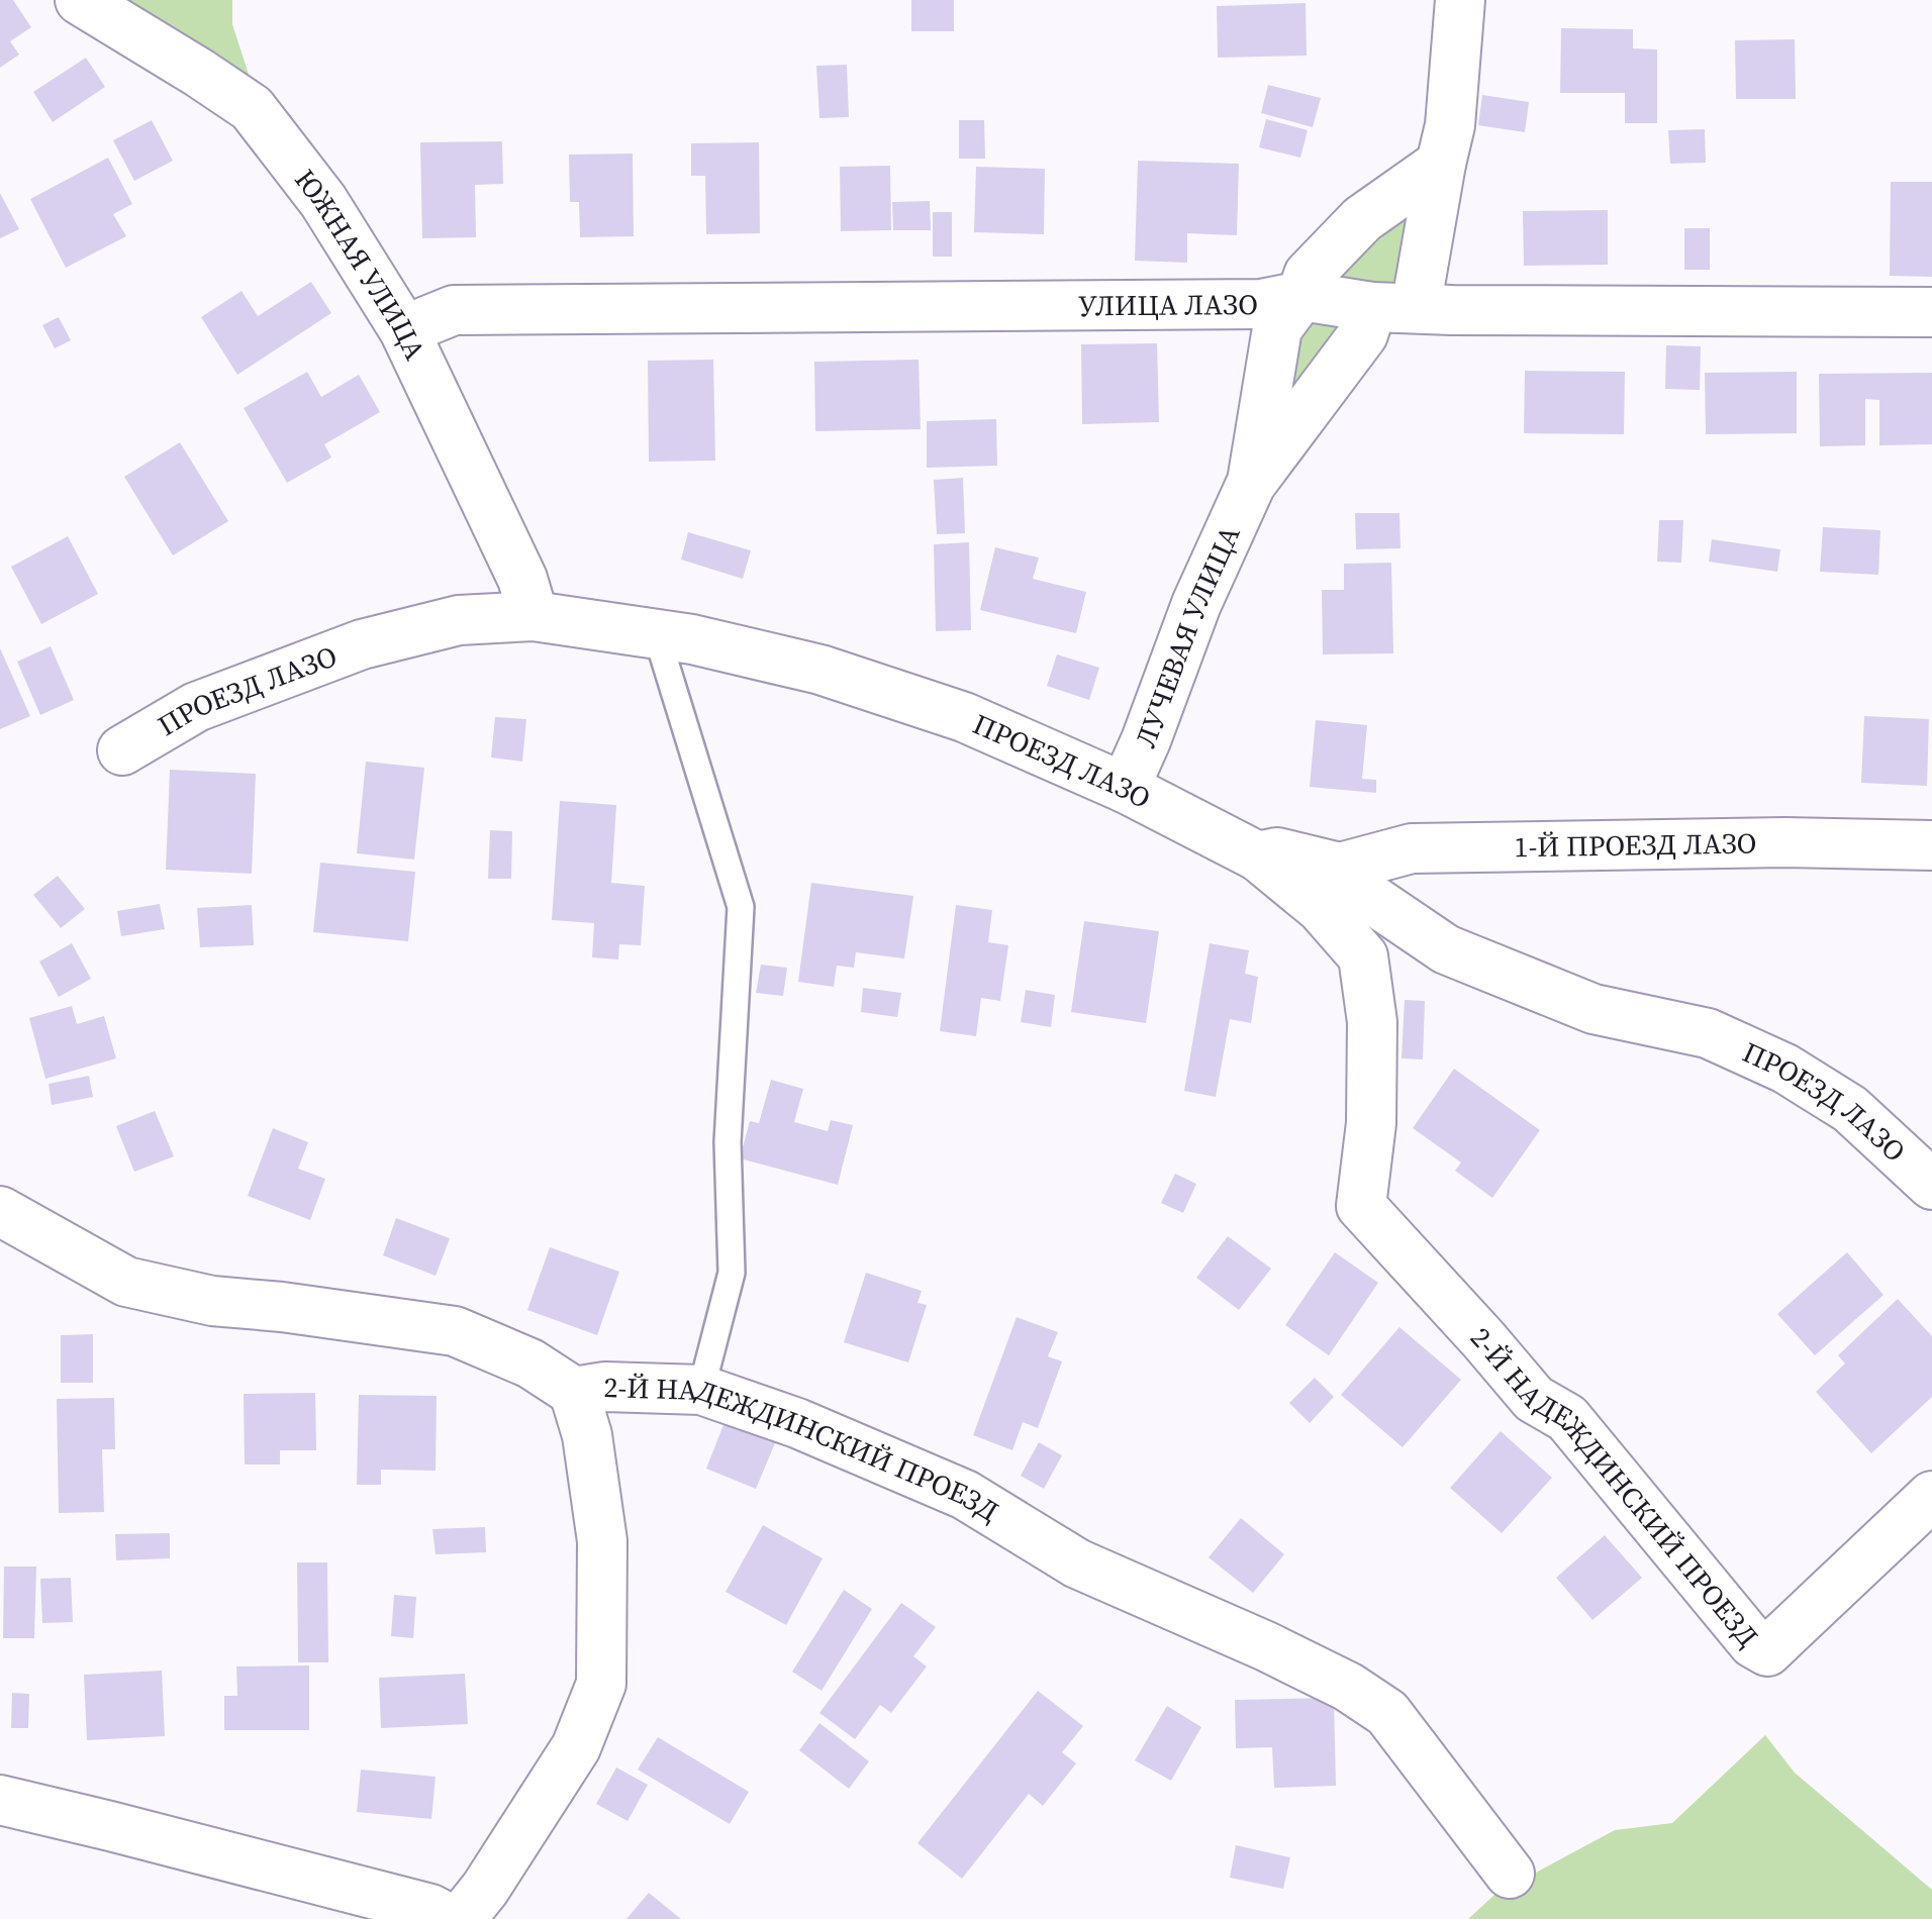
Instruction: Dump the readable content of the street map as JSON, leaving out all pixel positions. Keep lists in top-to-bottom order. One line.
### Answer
{"streets":{"street":["ЮЖНАЯ УЛИЦА","УЛИЦА ЛАЗО","ЛУЧЕВАЯ УЛИЦА","ПРОЕЗД ЛАЗО","1-Й ПРОЕЗД ЛАЗО","2-Й НАДЕЖДИНСКИЙ ПРОЕЗД"]},"crossings":[["ЮЖНАЯ УЛИЦА","УЛИЦА ЛАЗО"],["ЮЖНАЯ УЛИЦА","ПРОЕЗД ЛАЗО"],["УЛИЦА ЛАЗО","ЛУЧЕВАЯ УЛИЦА"],["ЛУЧЕВАЯ УЛИЦА","ПРОЕЗД ЛАЗО"],["ПРОЕЗД ЛАЗО","1-Й ПРОЕЗД ЛАЗО"],["ПРОЕЗД ЛАЗО","2-Й НАДЕЖДИНСКИЙ ПРОЕЗД"]]}
